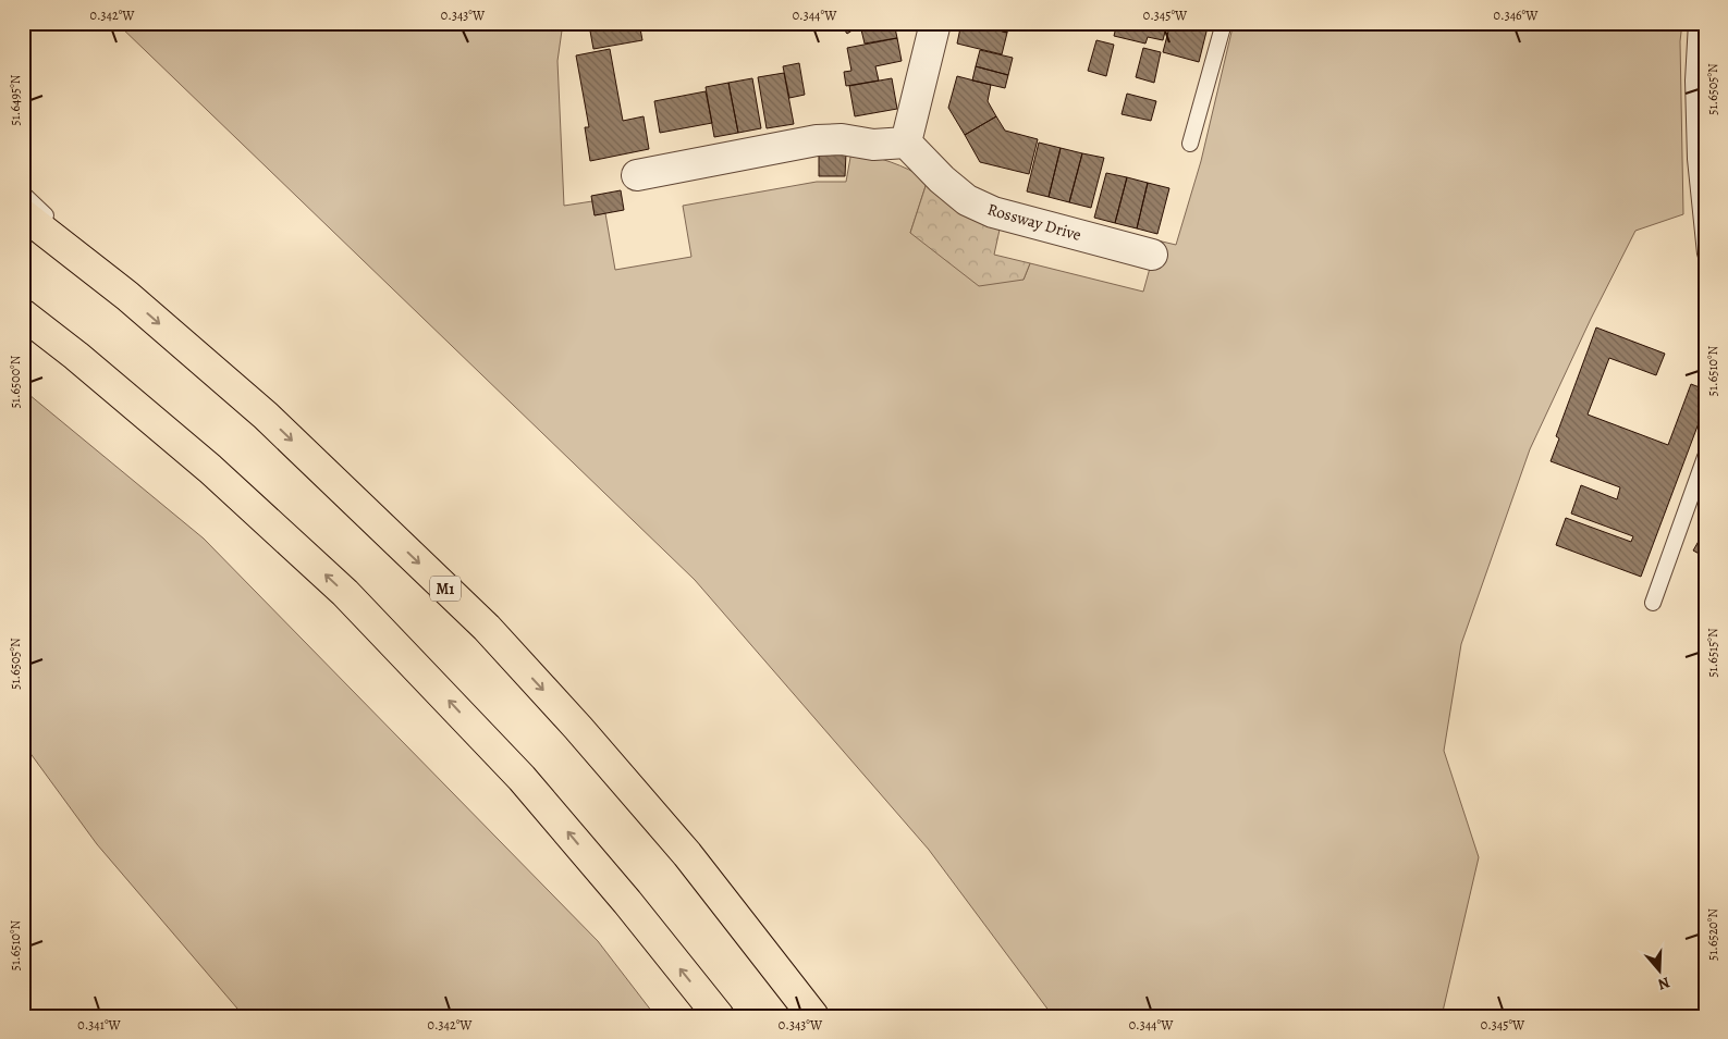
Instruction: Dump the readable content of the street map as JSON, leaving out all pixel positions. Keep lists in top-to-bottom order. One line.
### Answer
{"streets":{"highway":["M1"],"street":["Rossway Drive"]},"north":"bottom","coordinates":["0.342°W","0.343°W","0.344°W","0.345°W","0.346°W","51.6505°N","51.6495°N","51.6510°N","51.6500°N","51.6515°N","51.6520°N","0.341°W"]}
